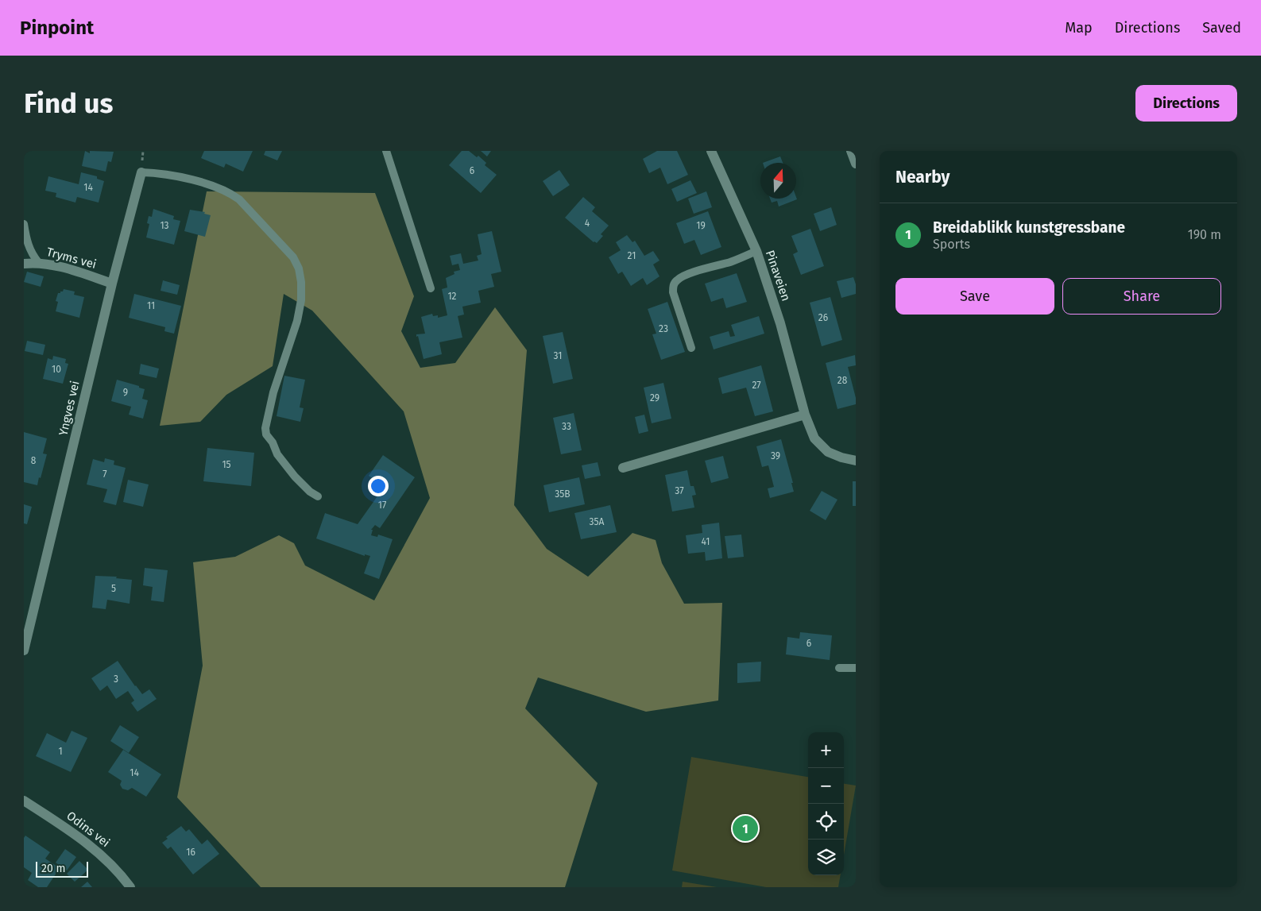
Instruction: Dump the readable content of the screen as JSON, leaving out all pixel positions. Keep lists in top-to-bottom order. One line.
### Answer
{"streets":{"street":["Tryms vei","Pinaveien","Yngves vei","Odins vei"]},"crossings":[["Tryms vei","Yngves vei"]],"house_numbers":["6","14","4","13","19","21","12","11","26","23","31","10","28","27","9","29","33","39","8","15","7","37","35B","17","35A","41","5","6","3","1","14","16"],"scale_bar":"20 m","north":"top","page":{"header":"Pinpoint","nav":["Map","Directions","Saved"],"buttons":["Directions",["Save","Share"]],"title":"Find us","heading":"Nearby","list":[{"mark":"1","name":"Breidablikk kunstgressbane","note":"Sports","value":"190 m"}],"map_buttons":["+","−"],"pins":"1","scale":"20 m"}}
